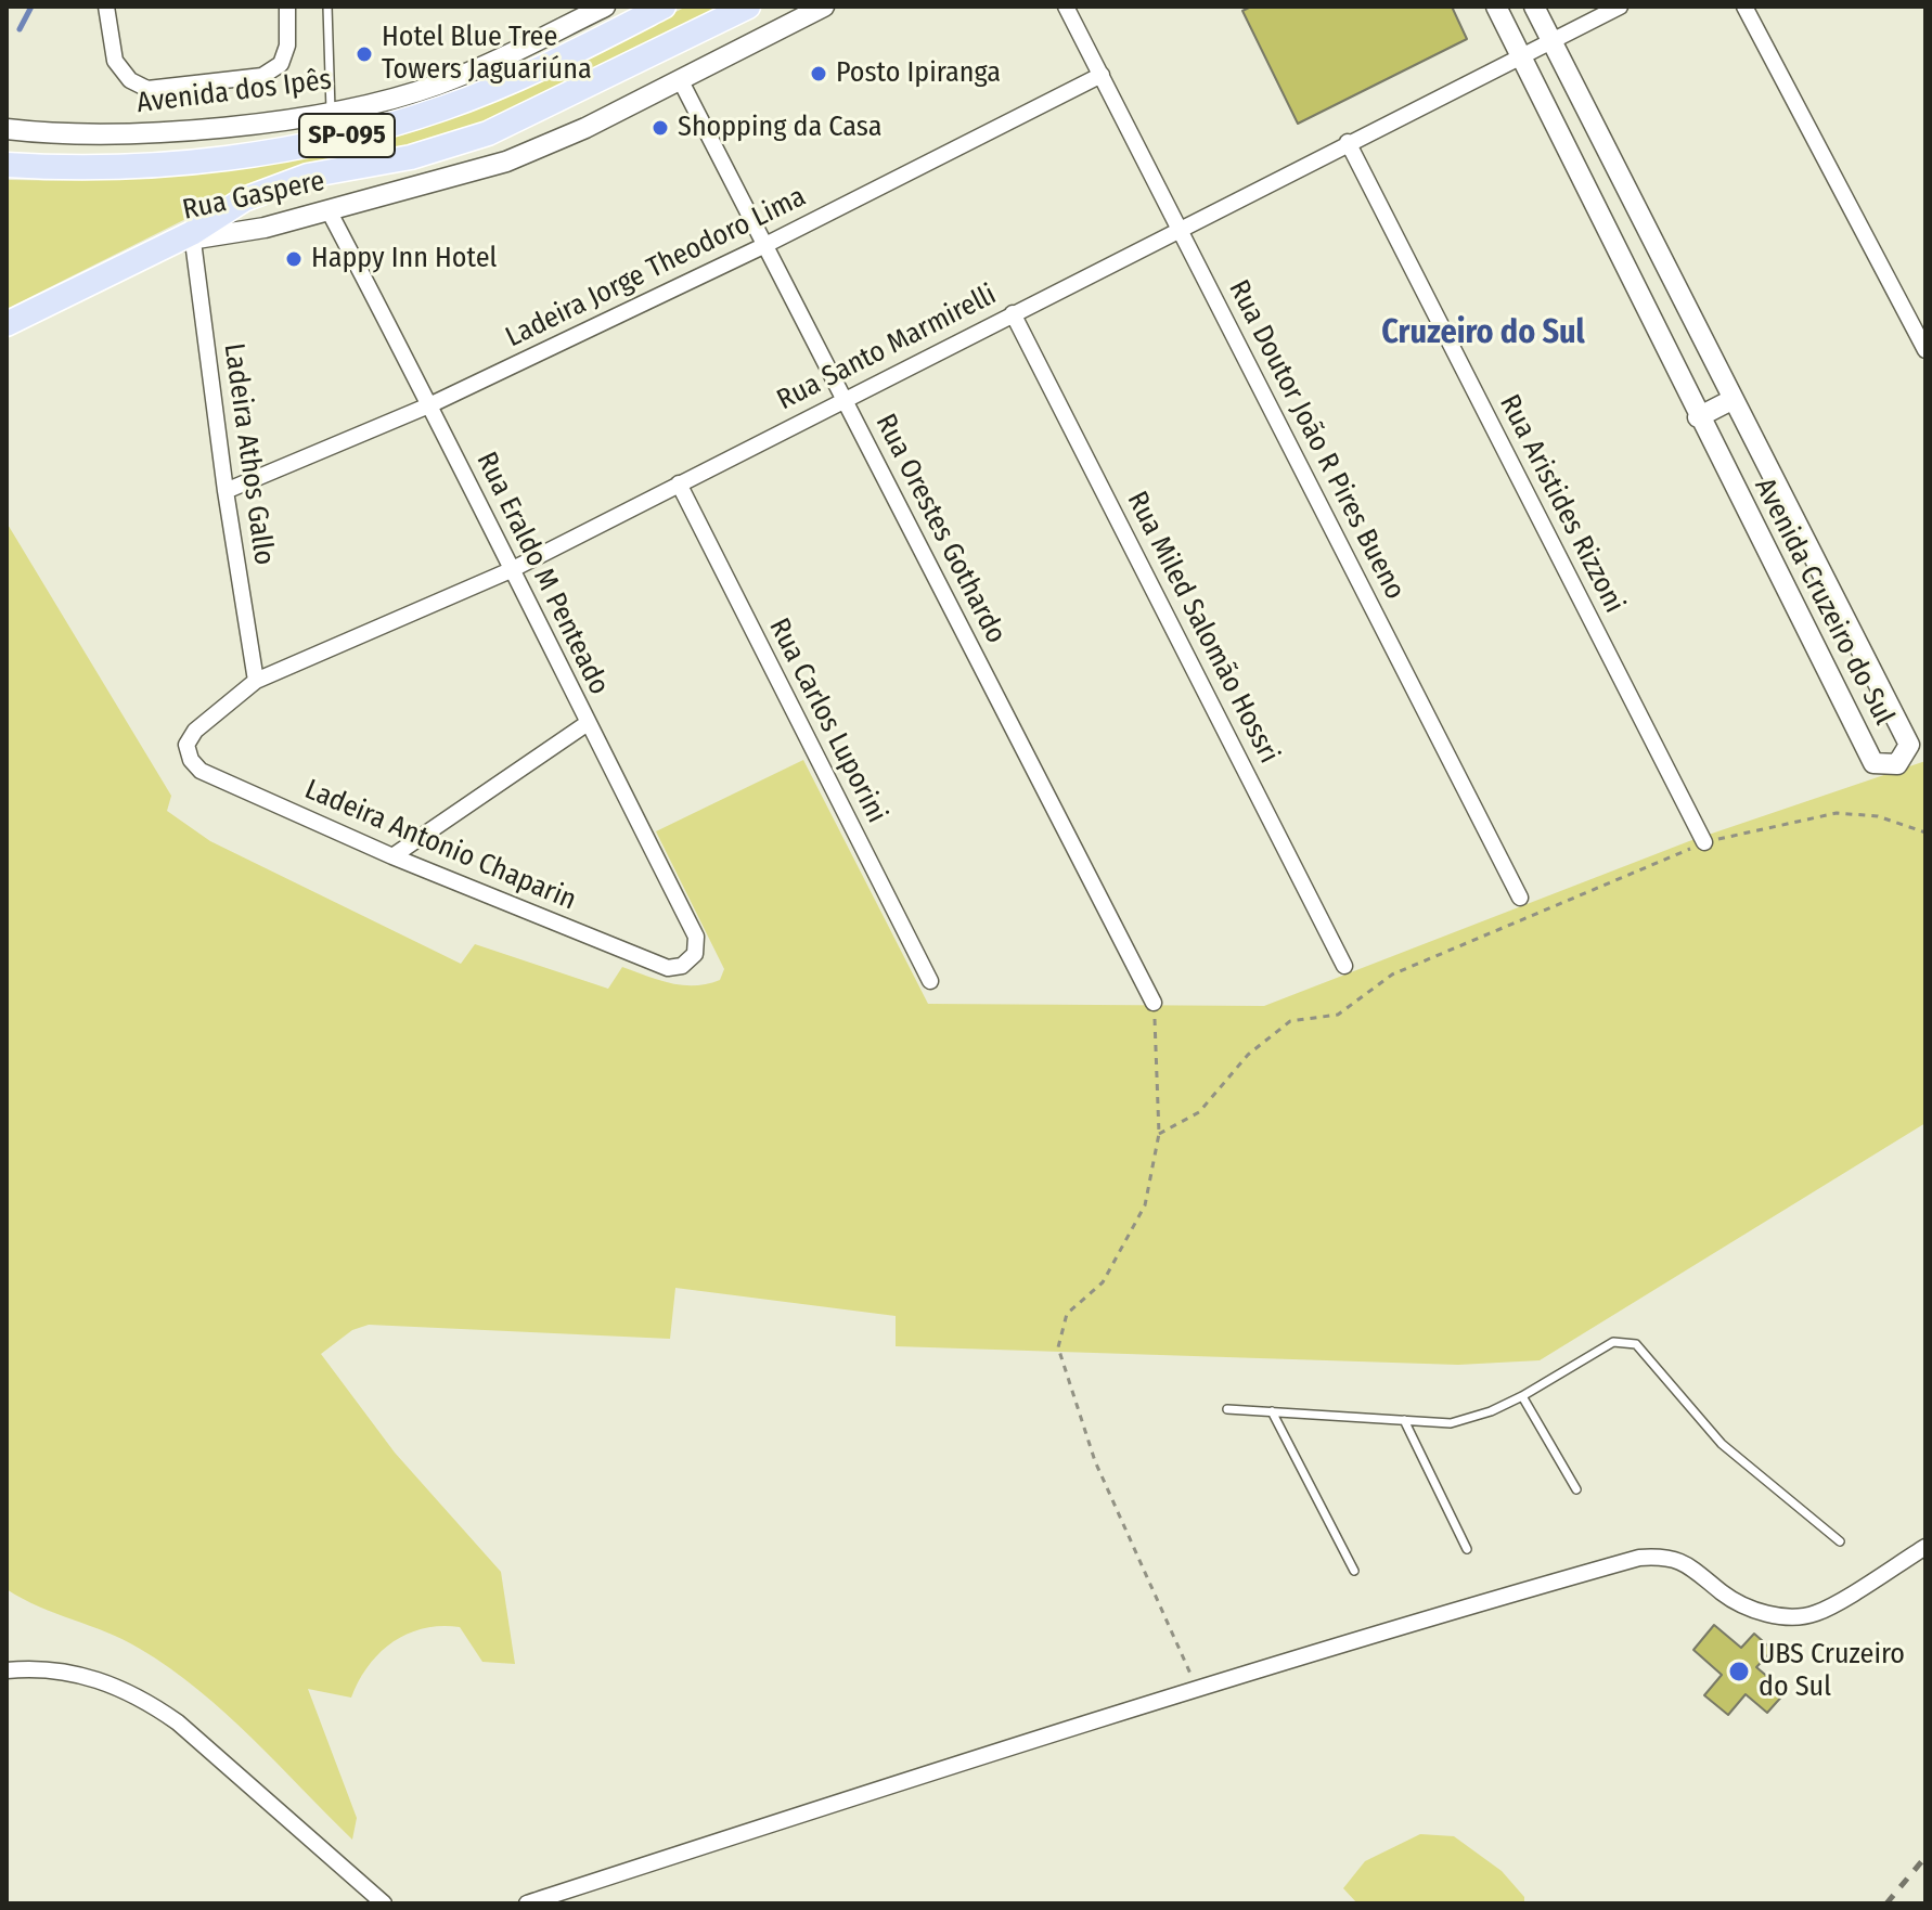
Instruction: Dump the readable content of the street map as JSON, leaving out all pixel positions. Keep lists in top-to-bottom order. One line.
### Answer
{"streets":{"main road":["SP-095"],"street":["Avenida dos Ipês","Rua Gaspere","Ladeira Jorge Theodoro Lima","Rua Santo Marmirelli","Rua Doutor João R Pires Bueno","Ladeira Athos Gallo","Rua Aristides Rizzoni","Rua Orestes Gothardo","Rua Eraldo M Penteado","Avenida Cruzeiro do Sul","Rua Miled Salomão Hossri","Rua Carlos Luporini","Ladeira Antonio Chaparin"]},"crossings":[["SP-095","Rua Gaspere"],["SP-095","Ladeira Athos Gallo"],["Rua Gaspere","Ladeira Athos Gallo"],["Rua Gaspere","Rua Orestes Gothardo"],["Rua Gaspere","Rua Eraldo M Penteado"],["Ladeira Jorge Theodoro Lima","Rua Doutor João R Pires Bueno"],["Ladeira Jorge Theodoro Lima","Ladeira Athos Gallo"],["Ladeira Jorge Theodoro Lima","Rua Orestes Gothardo"],["Ladeira Jorge Theodoro Lima","Rua Eraldo M Penteado"],["Rua Santo Marmirelli","Rua Doutor João R Pires Bueno"],["Rua Santo Marmirelli","Ladeira Athos Gallo"],["Rua Santo Marmirelli","Rua Aristides Rizzoni"],["Rua Santo Marmirelli","Rua Orestes Gothardo"],["Rua Santo Marmirelli","Rua Eraldo M Penteado"],["Rua Santo Marmirelli","Avenida Cruzeiro do Sul"],["Rua Santo Marmirelli","Rua Miled Salomão Hossri"],["Rua Santo Marmirelli","Rua Carlos Luporini"],["Rua Santo Marmirelli","Ladeira Antonio Chaparin"],["Rua Eraldo M Penteado","Ladeira Antonio Chaparin"]],"districts":["Cruzeiro do Sul"],"places":["Hotel Blue Tree Towers Jaguariúna","Posto Ipiranga","Shopping da Casa","Happy Inn Hotel","UBS Cruzeiro do Sul"]}
